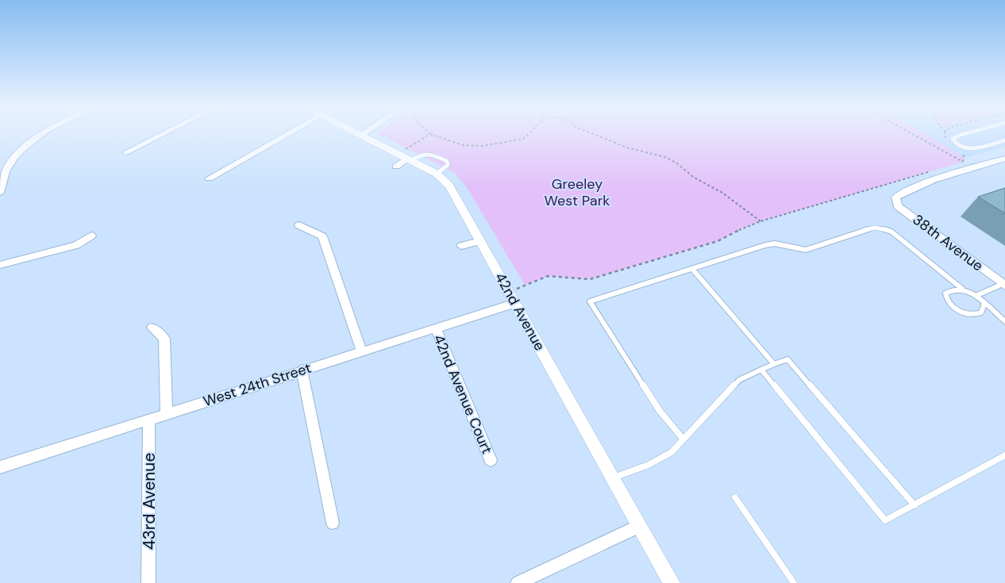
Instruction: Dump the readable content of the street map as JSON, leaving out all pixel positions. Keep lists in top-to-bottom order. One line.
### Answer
{"streets":{"street":["38th Avenue","42nd Avenue","West 24th Street","42nd Avenue Court","43rd Avenue"]},"crossings":[["42nd Avenue","West 24th Street"],["West 24th Street","42nd Avenue Court"],["West 24th Street","43rd Avenue"]],"parks":["Greeley West Park"]}
